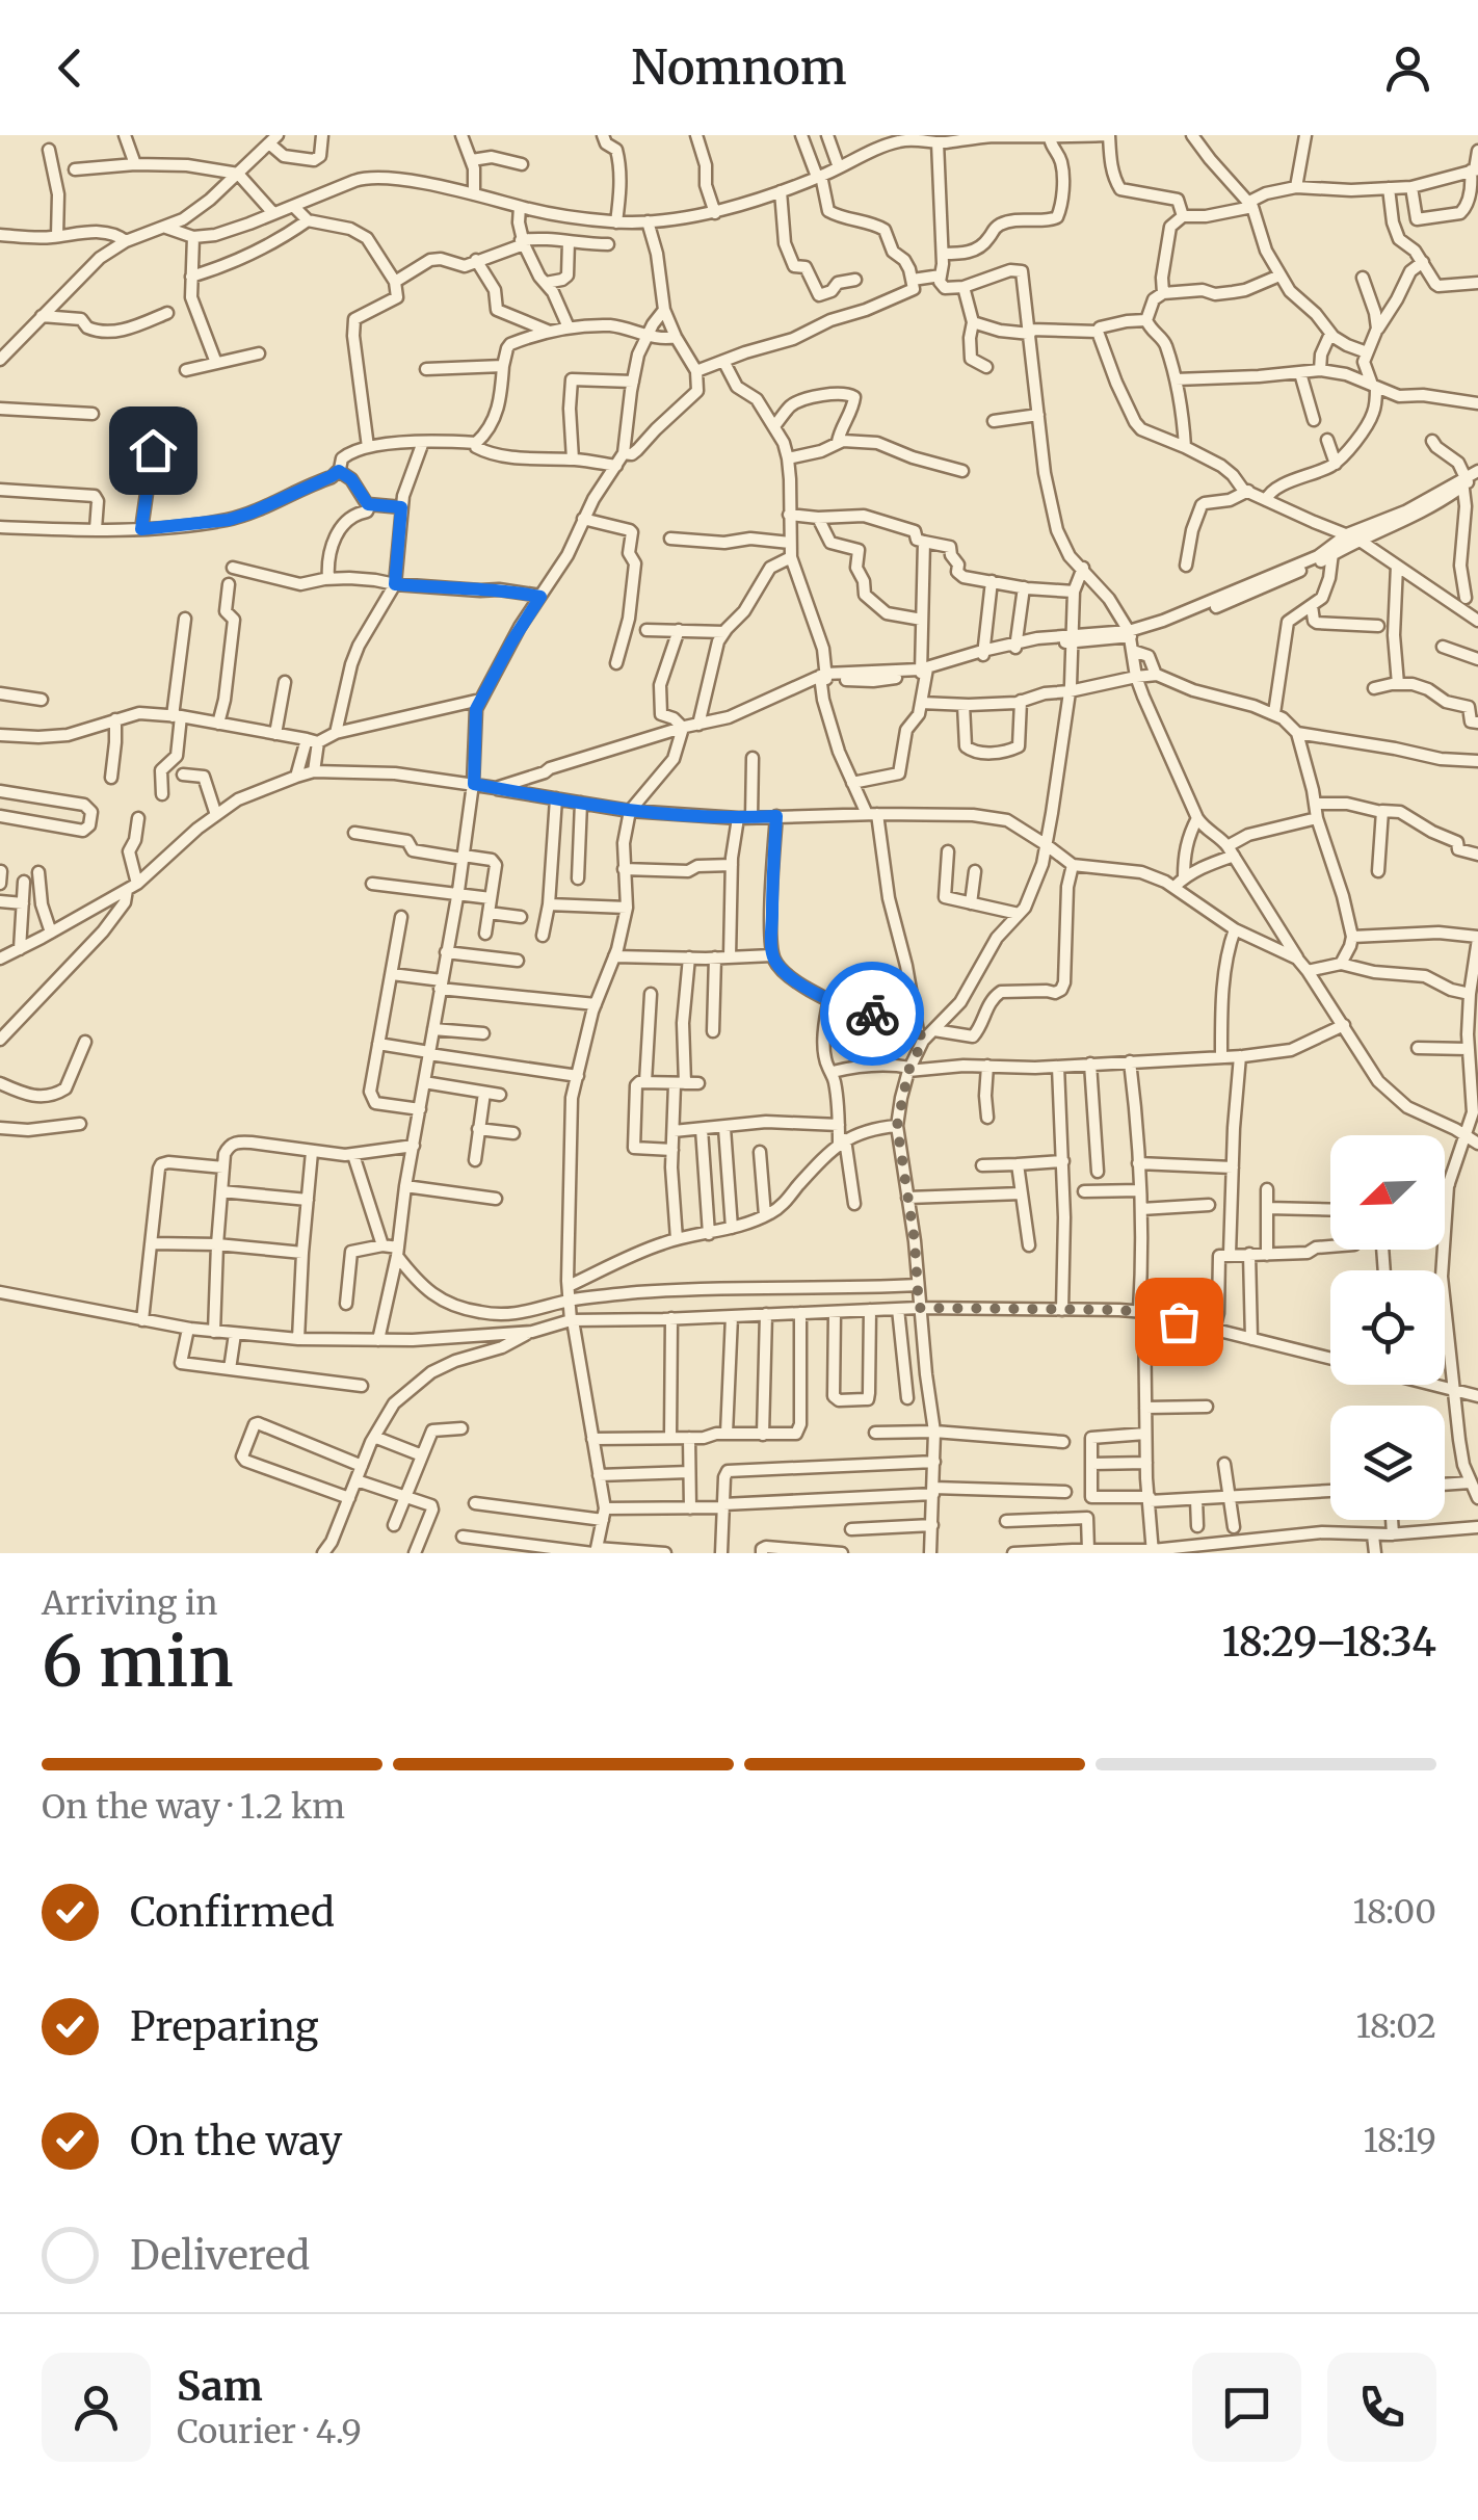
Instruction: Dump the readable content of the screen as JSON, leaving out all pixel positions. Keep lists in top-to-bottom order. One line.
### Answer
{"north":"bottom left","page":{"header":"Nomnom","heading":["6 min","Arriving in","18:29–18:34"],"panel":["Sam","Courier · 4.9"],"bar":"On the way · 1.2 km","list":[["Confirmed","18:00"],["Preparing","18:02"],["On the way","18:19"],"Delivered"]}}
